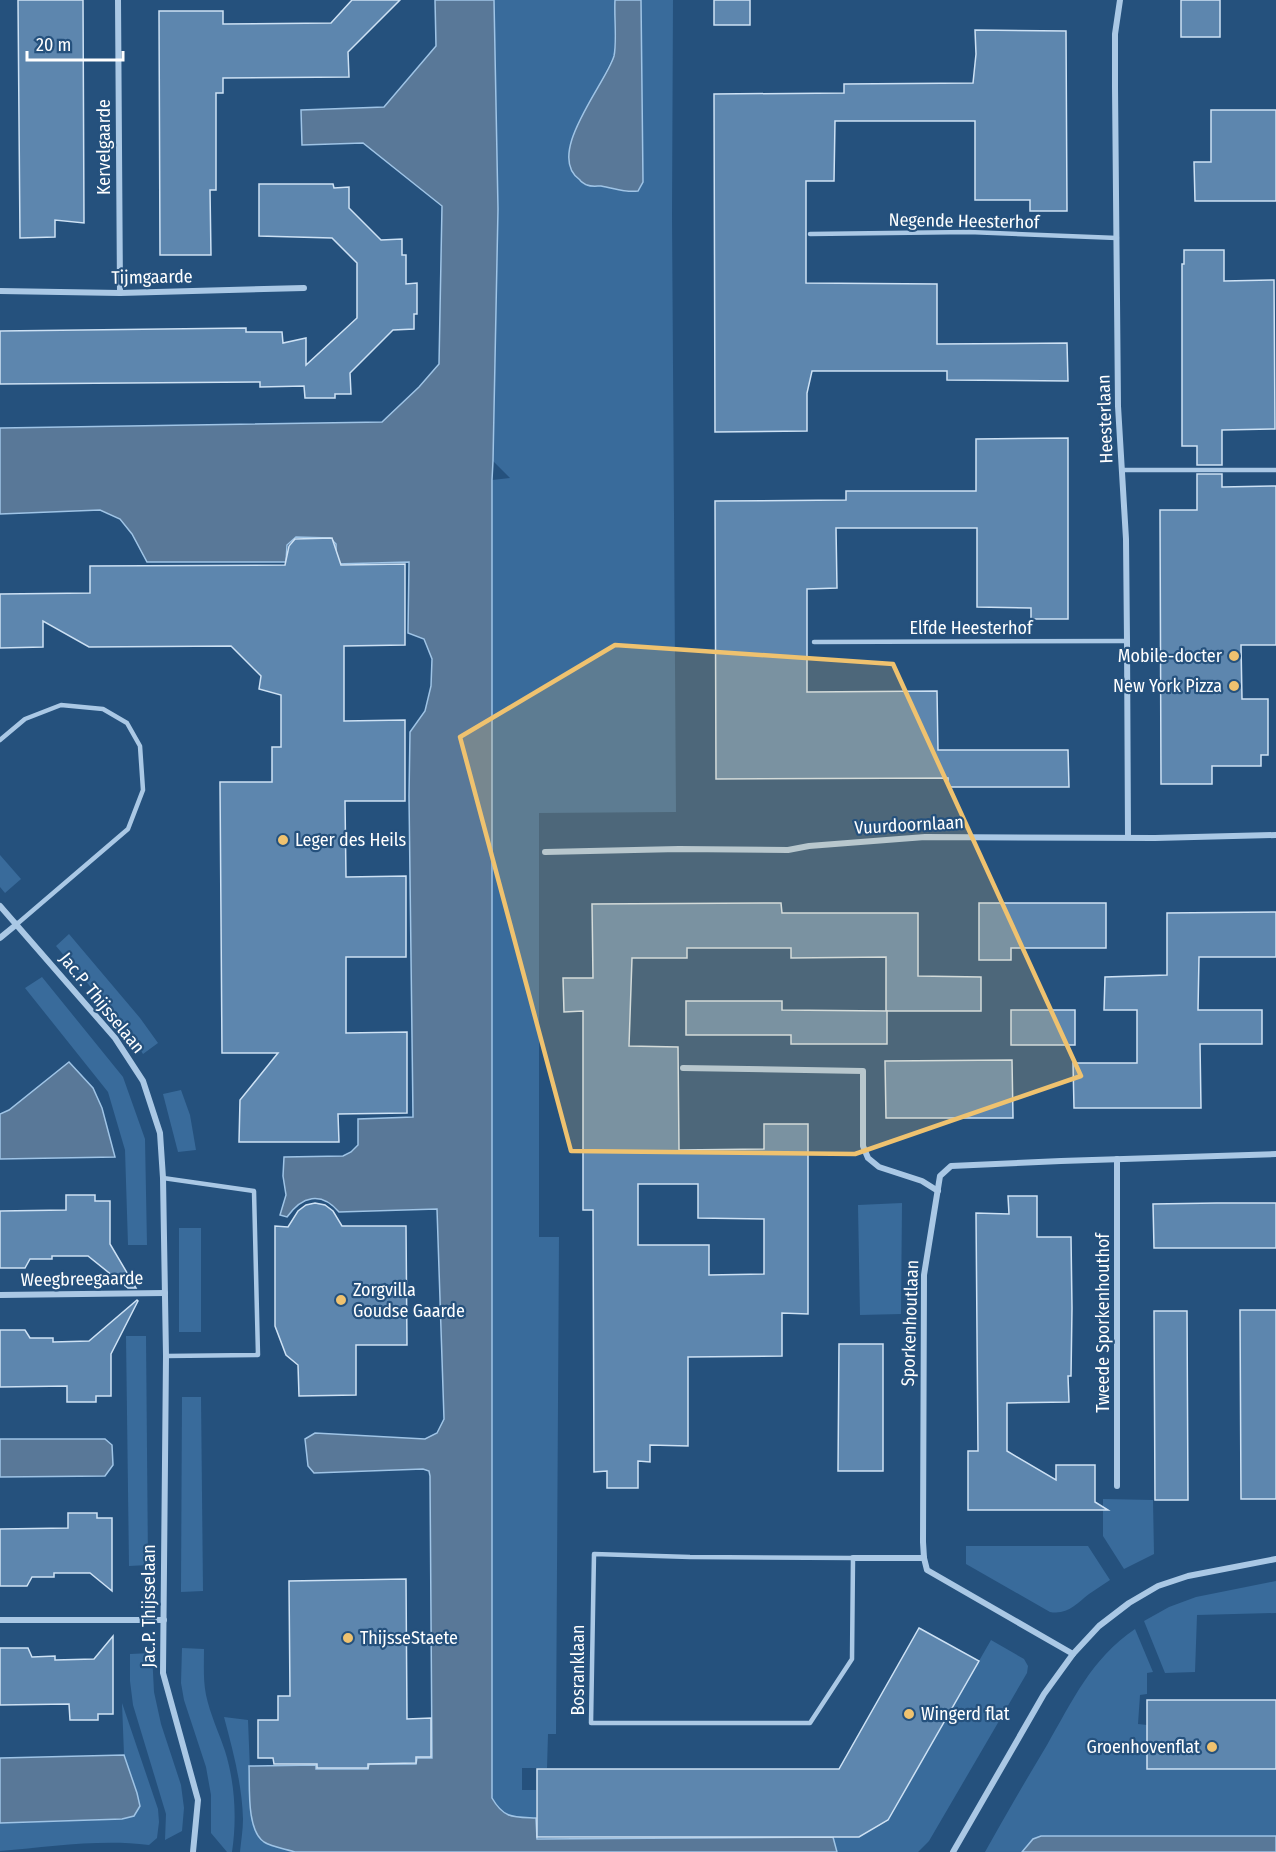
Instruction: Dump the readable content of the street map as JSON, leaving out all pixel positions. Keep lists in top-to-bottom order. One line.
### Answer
{"streets":{"street":["Kervelgaarde","Tijmgaarde","Heesterlaan","Vuurdoornlaan","Jac.P. Thijsselaan","Weegbreegaarde","Sporkenhoutlaan","Tweede Sporkenhouthof","Bosranklaan"],"lane":["Negende Heesterhof","Elfde Heesterhof"]},"crossings":[["Kervelgaarde","Tijmgaarde"],["Negende Heesterhof","Heesterlaan"],["Heesterlaan","Elfde Heesterhof"],["Heesterlaan","Vuurdoornlaan"],["Jac.P. Thijsselaan","Weegbreegaarde"],["Sporkenhoutlaan","Tweede Sporkenhouthof"],["Sporkenhoutlaan","Bosranklaan"]],"places":["Mobile-docter","New York Pizza","Leger des Heils","Zorgvilla Goudse Gaarde","ThijsseStaete","Wingerd flat","Groenhovenflat"],"scale_bar":"20 m"}
